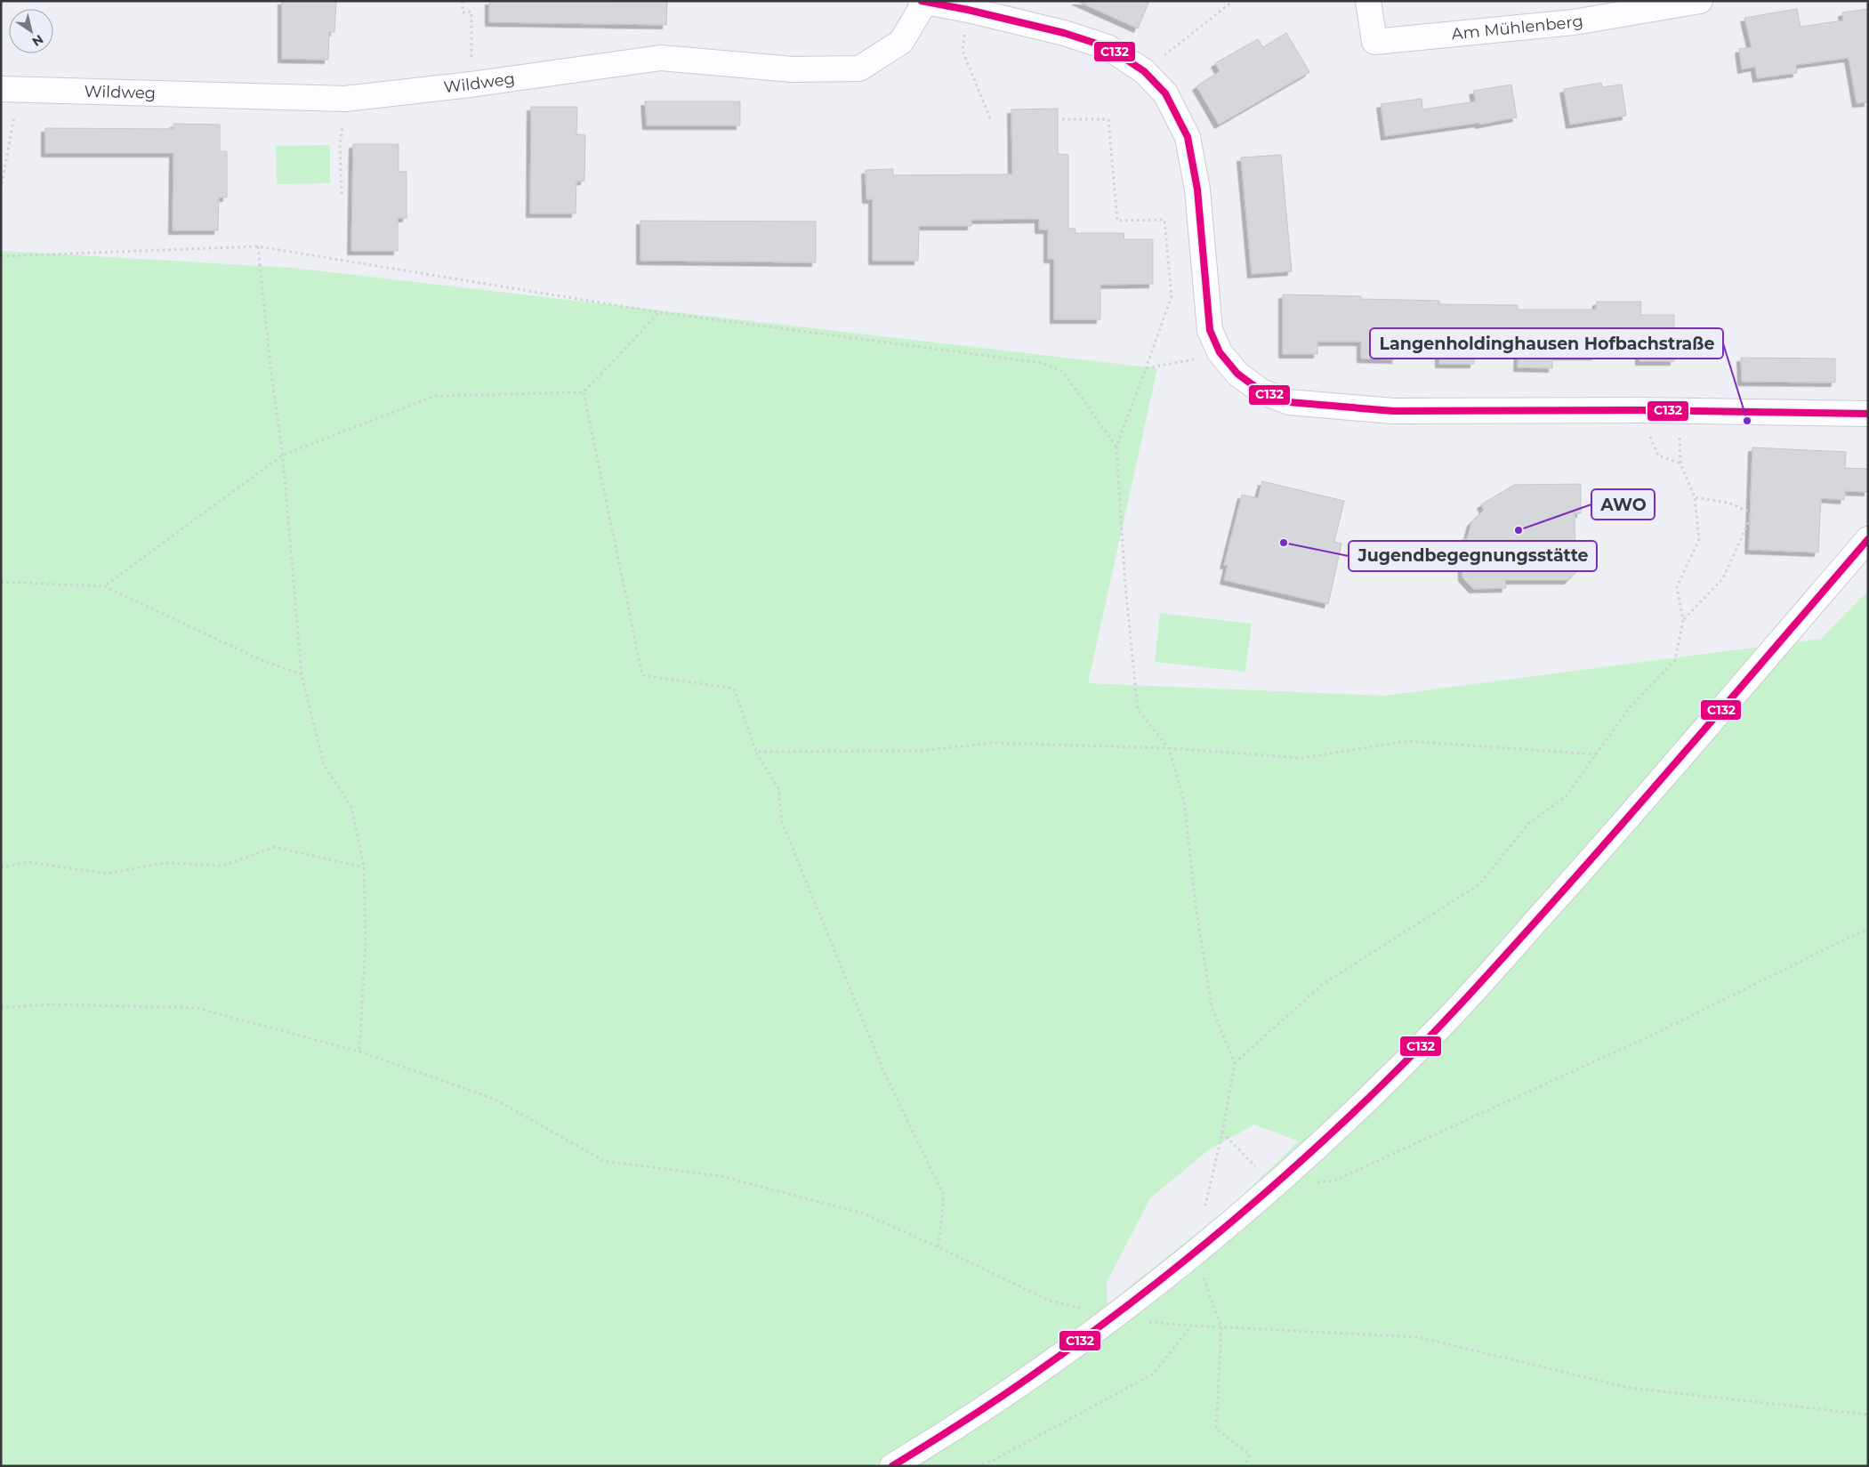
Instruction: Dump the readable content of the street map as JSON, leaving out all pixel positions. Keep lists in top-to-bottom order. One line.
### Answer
{"streets":{"street":["Am Mühlenberg","Wildweg"]},"places":["Langenholdinghausen Hofbachstraße","AWO","Jugendbegegnungsstätte"],"lines":["transit line C132"],"north":"bottom right"}
